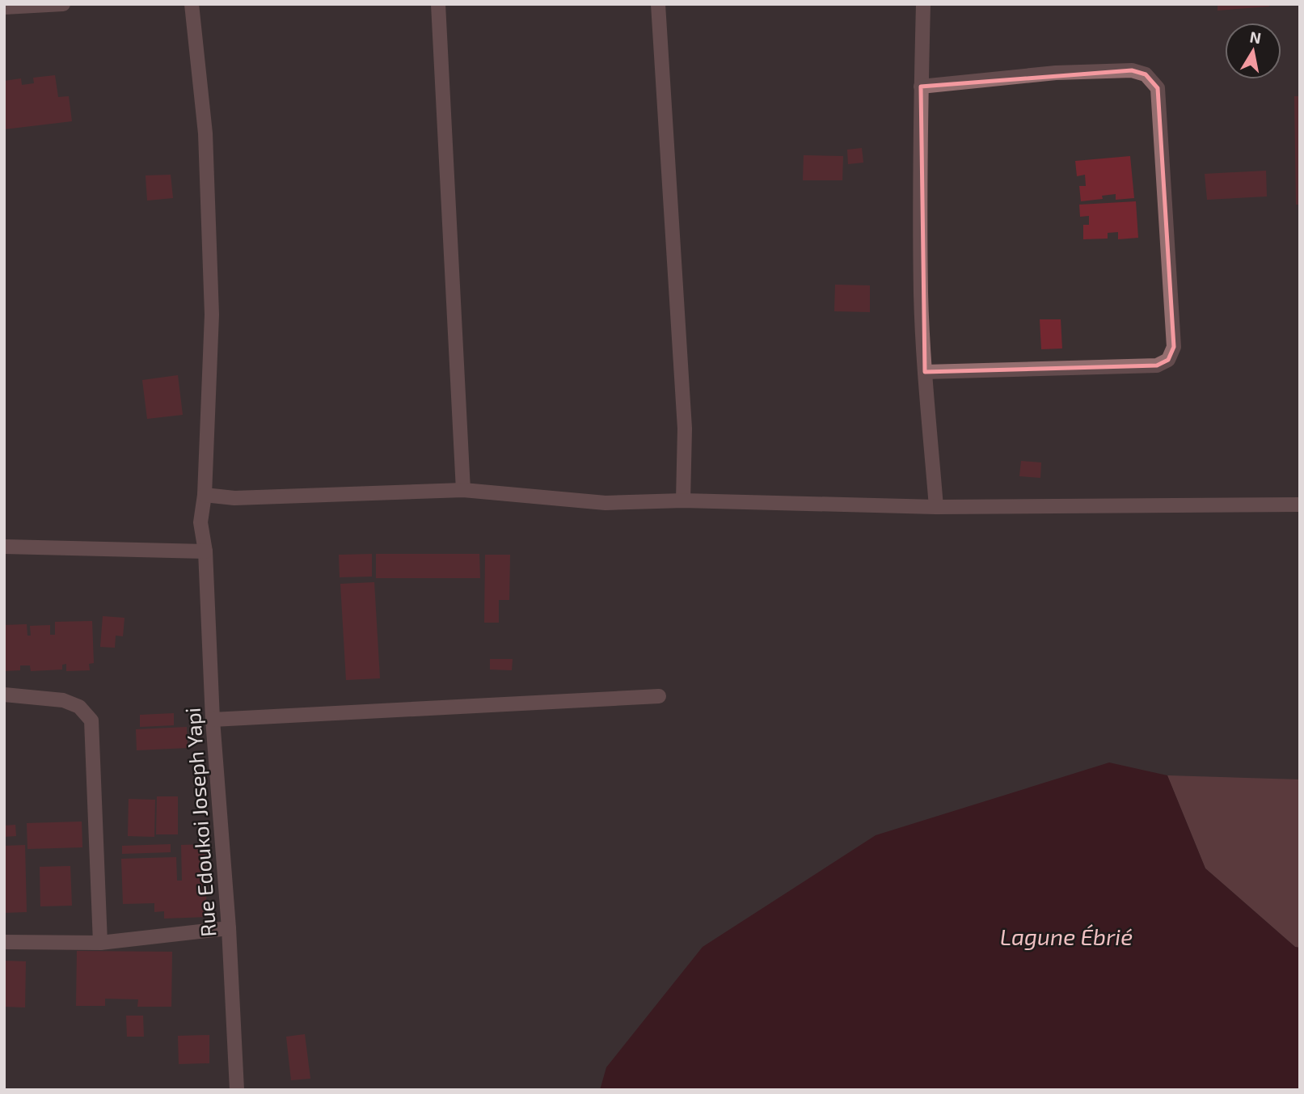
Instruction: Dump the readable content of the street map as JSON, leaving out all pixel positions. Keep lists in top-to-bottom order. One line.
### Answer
{"streets":{"street":["Rue Edoukoi Joseph Yapi"]},"water":["Lagune Ébrié"],"north":"top"}
